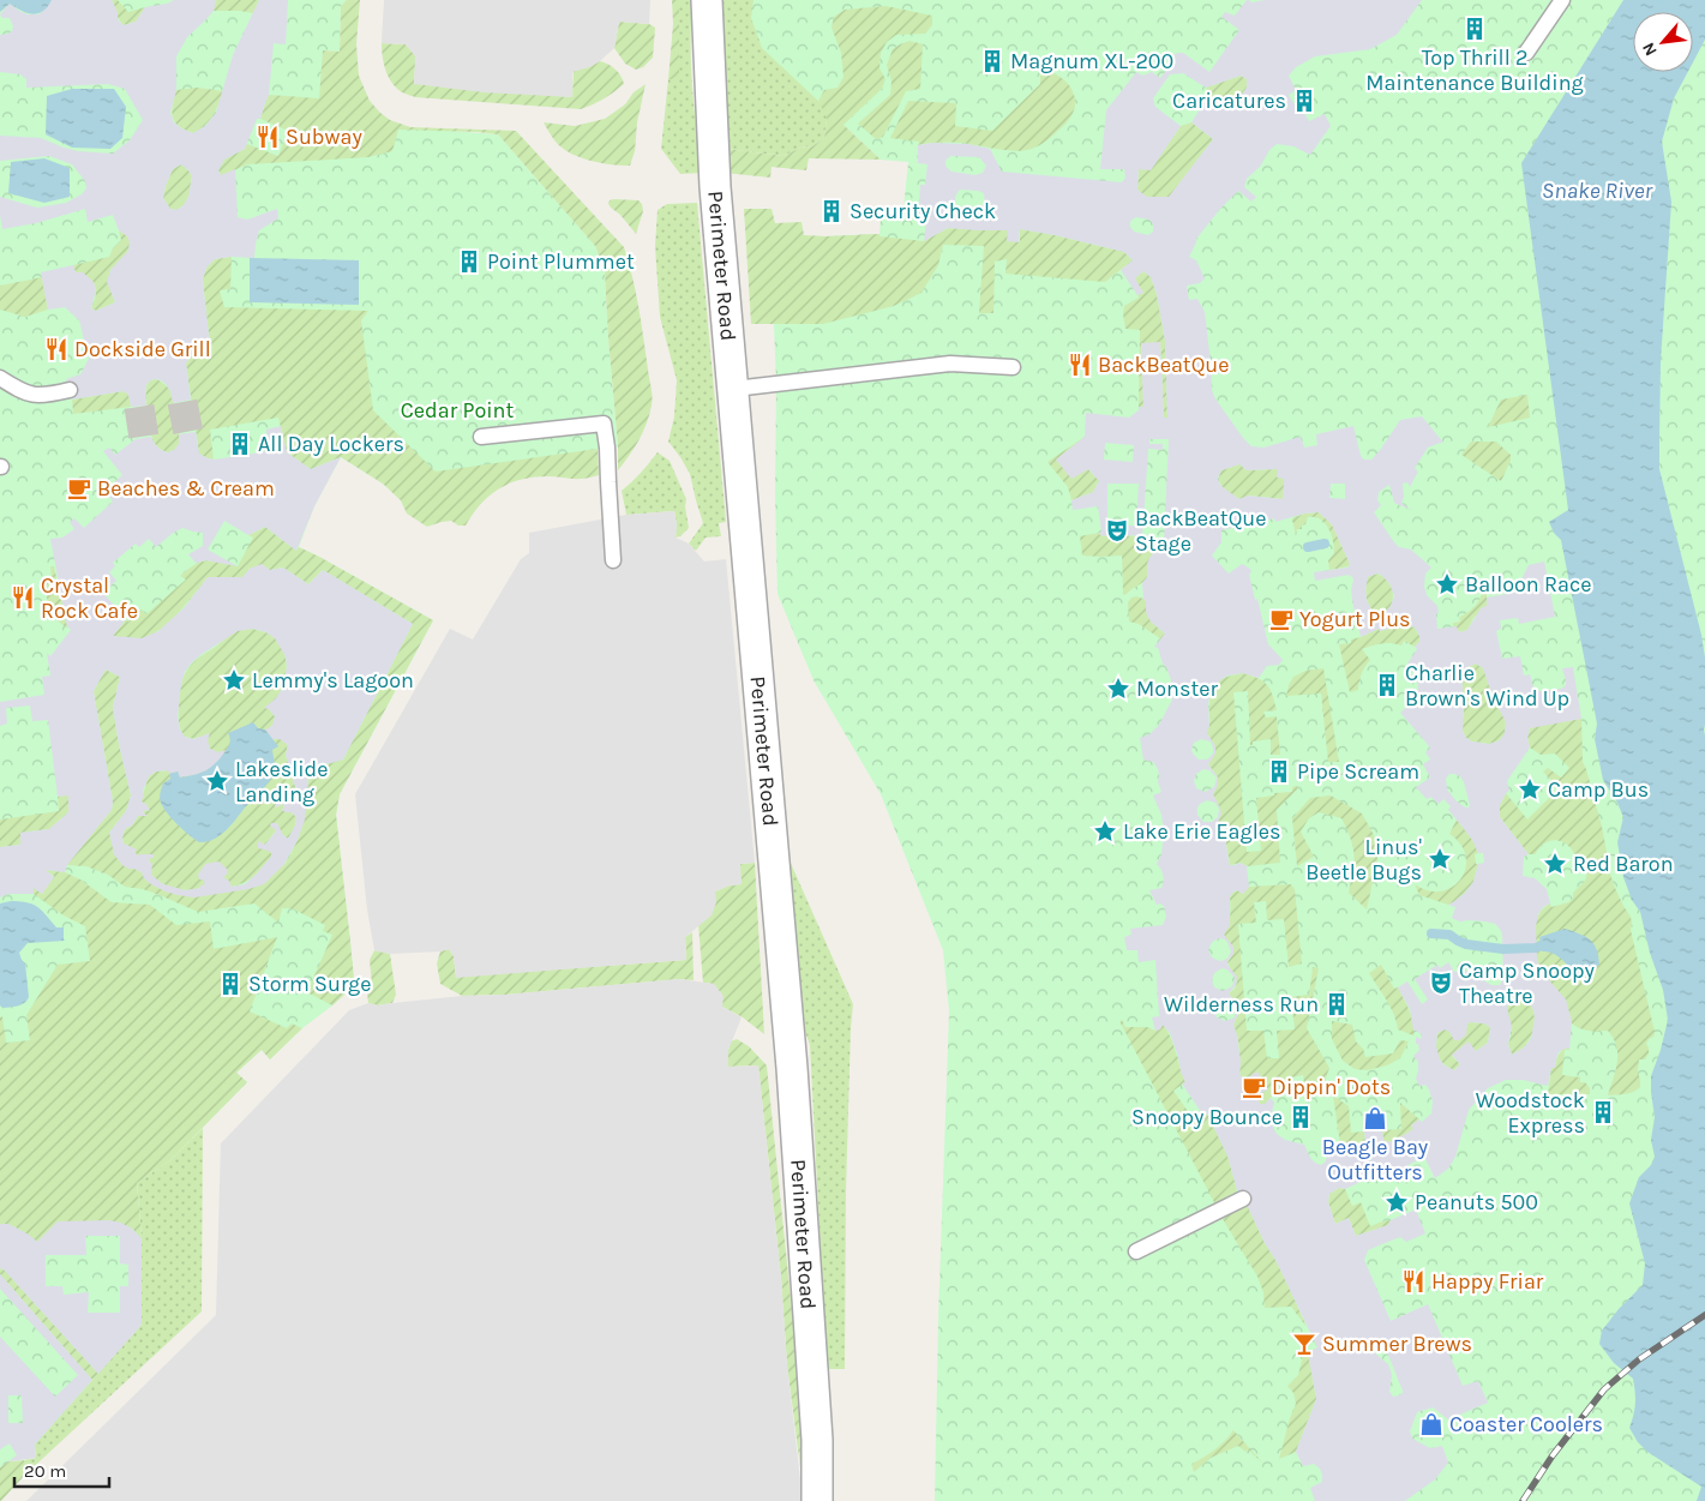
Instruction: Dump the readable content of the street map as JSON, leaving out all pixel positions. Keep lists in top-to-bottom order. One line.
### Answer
{"streets":{"street":["Perimeter Road"]},"water":["Snake River"],"parks":["Cedar Point"],"places":{"building":["Top Thrill 2 Maintenance Building","Magnum XL-200","Caricatures","Security Check","Point Plummet","All Day Lockers","Charlie Brown's Wind Up","Pipe Scream","Storm Surge","Wilderness Run","Woodstock Express","Snoopy Bounce"],"restaurant":["Subway","Dockside Grill","BackBeatQue","Crystal Rock Cafe","Happy Friar"],"cafe":["Beaches & Cream","Yogurt Plus","Dippin' Dots"],"theatre":["BackBeatQue Stage","Camp Snoopy Theatre"],"place":["Balloon Race","Lemmy's Lagoon","Monster","Lakeslide Landing","Camp Bus","Lake Erie Eagles","Linus' Beetle Bugs","Red Baron","Peanuts 500"],"shop":["Beagle Bay Outfitters","Coaster Coolers"],"bar":["Summer Brews"]},"scale_bar":"20 m","north":"bottom left"}
